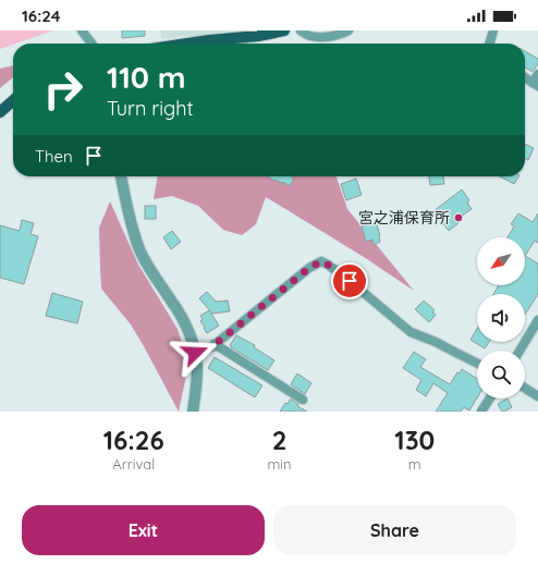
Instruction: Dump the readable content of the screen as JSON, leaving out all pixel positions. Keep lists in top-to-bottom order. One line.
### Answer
{"places":["宮之浦保育所"],"north":"bottom left","page":{"status":"16:24","turn":["110 m","Turn right"],"then":"Then","eta":["16:26","Arrival","2","min","130","m"],"buttons":["Exit","Share"]}}
